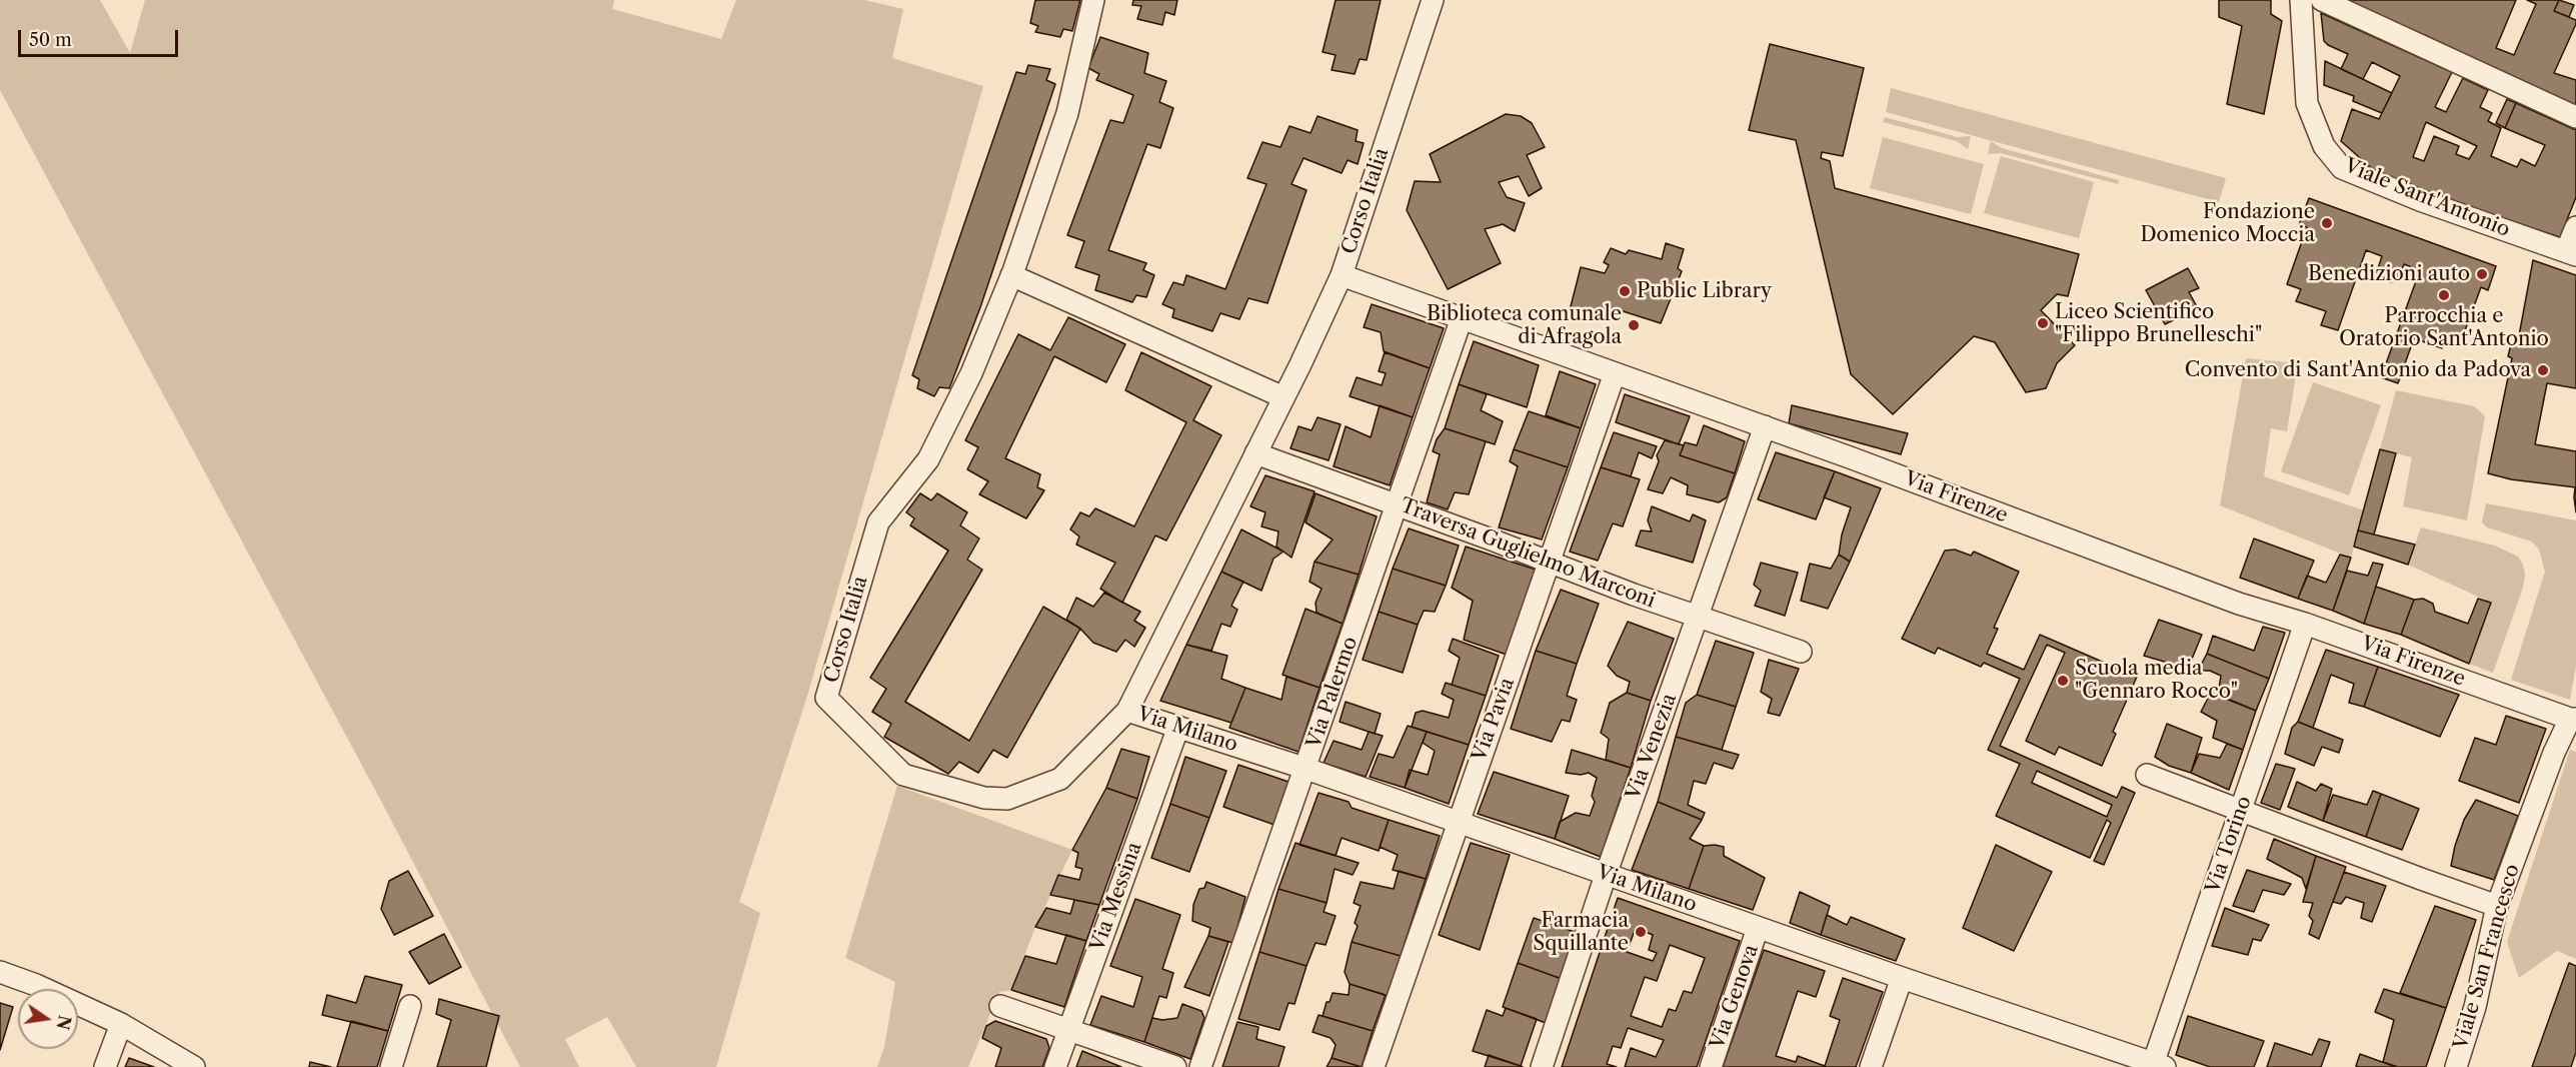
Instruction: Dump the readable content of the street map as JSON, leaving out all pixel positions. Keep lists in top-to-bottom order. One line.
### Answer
{"streets":{"street":["Viale Sant'Antonio","Corso Italia","Via Firenze","Traversa Guglielmo Marconi","Via Palermo","Via Pavia","Via Milano","Via Venezia","Via Torino","Via Messina","Viale San Francesco","Via Genova"]},"crossings":[["Corso Italia","Via Firenze"],["Corso Italia","Traversa Guglielmo Marconi"],["Corso Italia","Via Milano"],["Via Firenze","Via Palermo"],["Via Firenze","Via Pavia"],["Via Firenze","Via Venezia"],["Via Firenze","Via Torino"],["Via Firenze","Viale San Francesco"],["Traversa Guglielmo Marconi","Via Palermo"],["Traversa Guglielmo Marconi","Via Pavia"],["Traversa Guglielmo Marconi","Via Venezia"],["Via Palermo","Via Milano"],["Via Pavia","Via Milano"],["Via Milano","Via Venezia"],["Via Milano","Via Torino"],["Via Milano","Via Messina"],["Via Milano","Via Genova"]],"places":["Fondazione Domenico Moccia","Benedizioni auto","Public Library","Parrocchia e Oratorio Sant'Antonio","Liceo Scientifico \"Filippo Brunelleschi\"","Biblioteca comunale di Afragola","Convento di Sant'Antonio da Padova","Scuola media \"Gennaro Rocco\"","Farmacia Squillante"],"scale_bar":"50 m","north":"right"}
